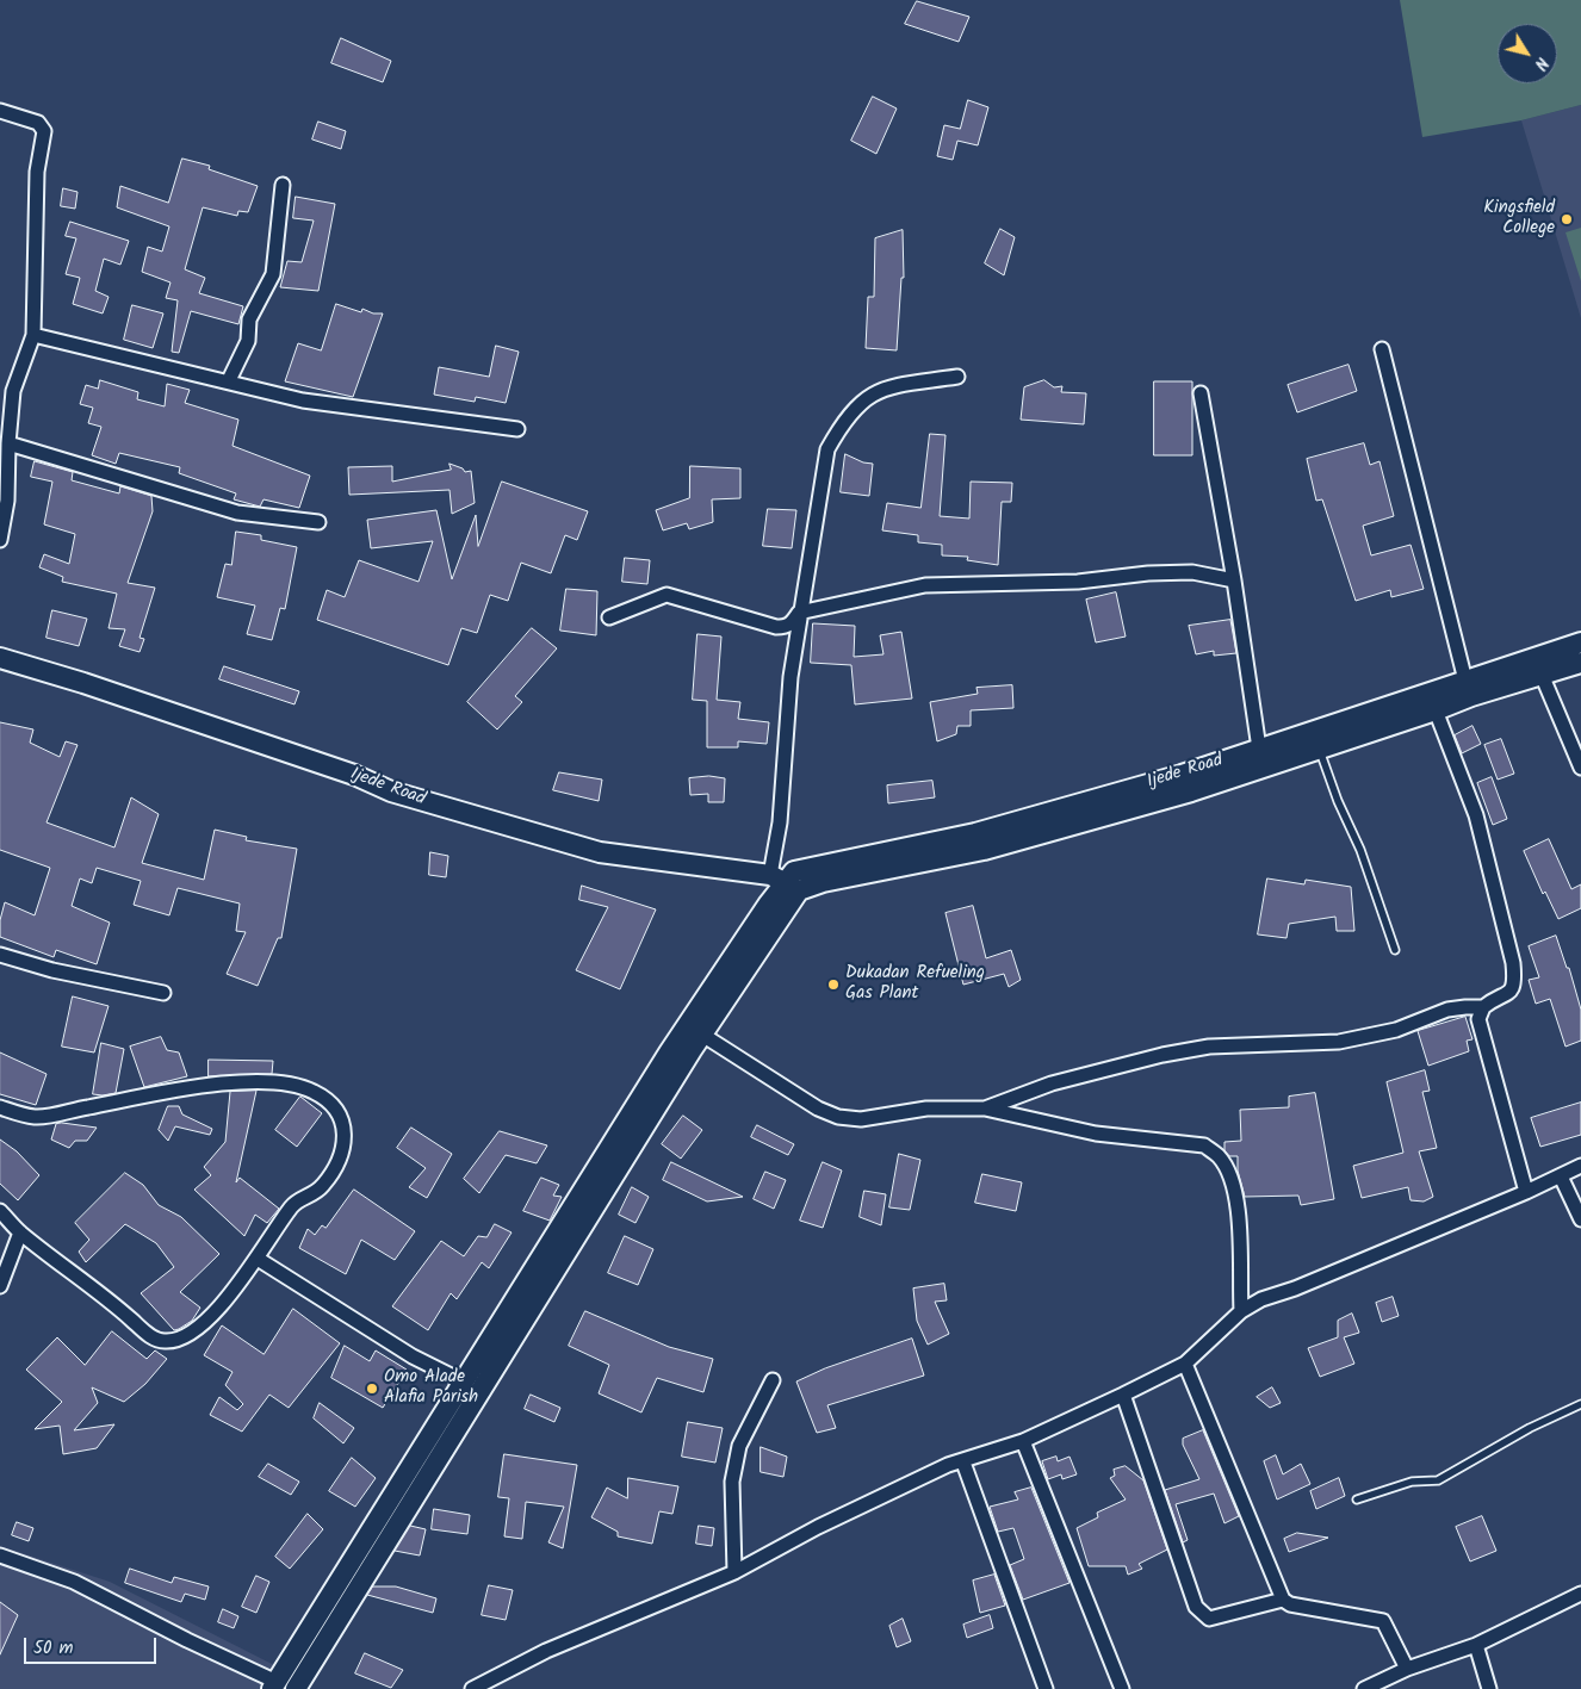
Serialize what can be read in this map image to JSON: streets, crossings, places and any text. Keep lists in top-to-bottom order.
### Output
{
  "streets": {
    "main road": ["Ijede Road"]
  },
  "places": ["Kingsfield College", "Dukadan Refueling Gas Plant", "Omo Alade Alafia Parish"],
  "scale_bar": "50 m",
  "north": "bottom right"
}
